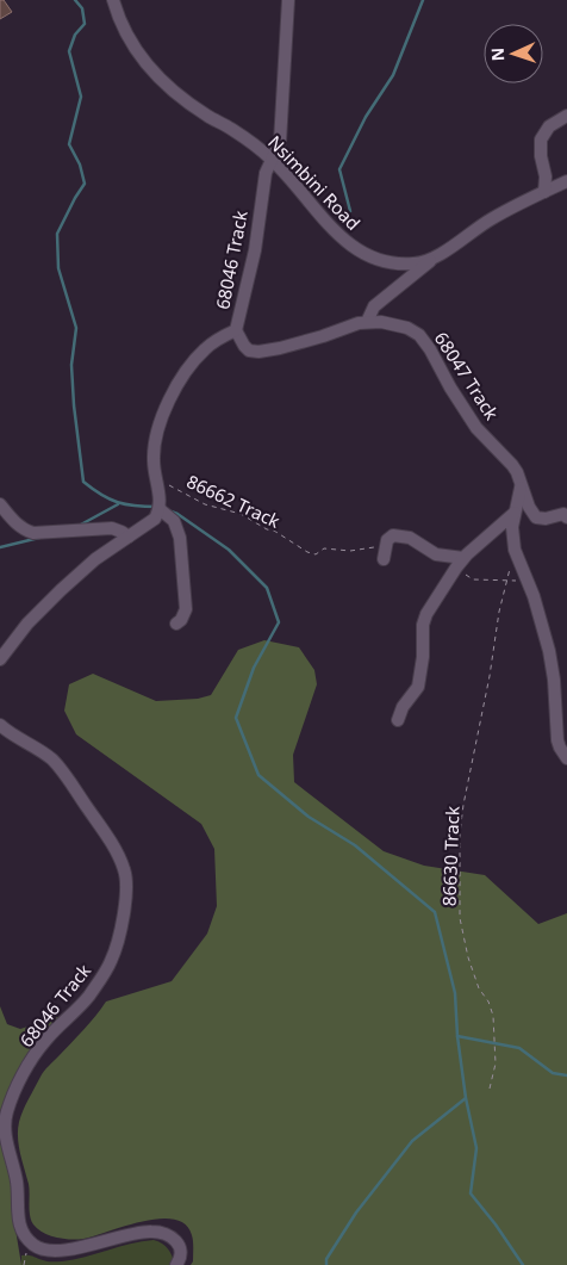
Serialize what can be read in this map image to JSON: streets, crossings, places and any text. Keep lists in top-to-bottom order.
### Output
{
  "streets": {
    "street": ["Nsimbini Road", "68046 Track", "68047 Track"],
    "path": ["86662 Track", "86630 Track"]
  },
  "crossings": [
    ["Nsimbini Road", "68046 Track"],
    ["68046 Track", "68047 Track"],
    ["68046 Track", "86662 Track"]
  ],
  "north": "left"
}
